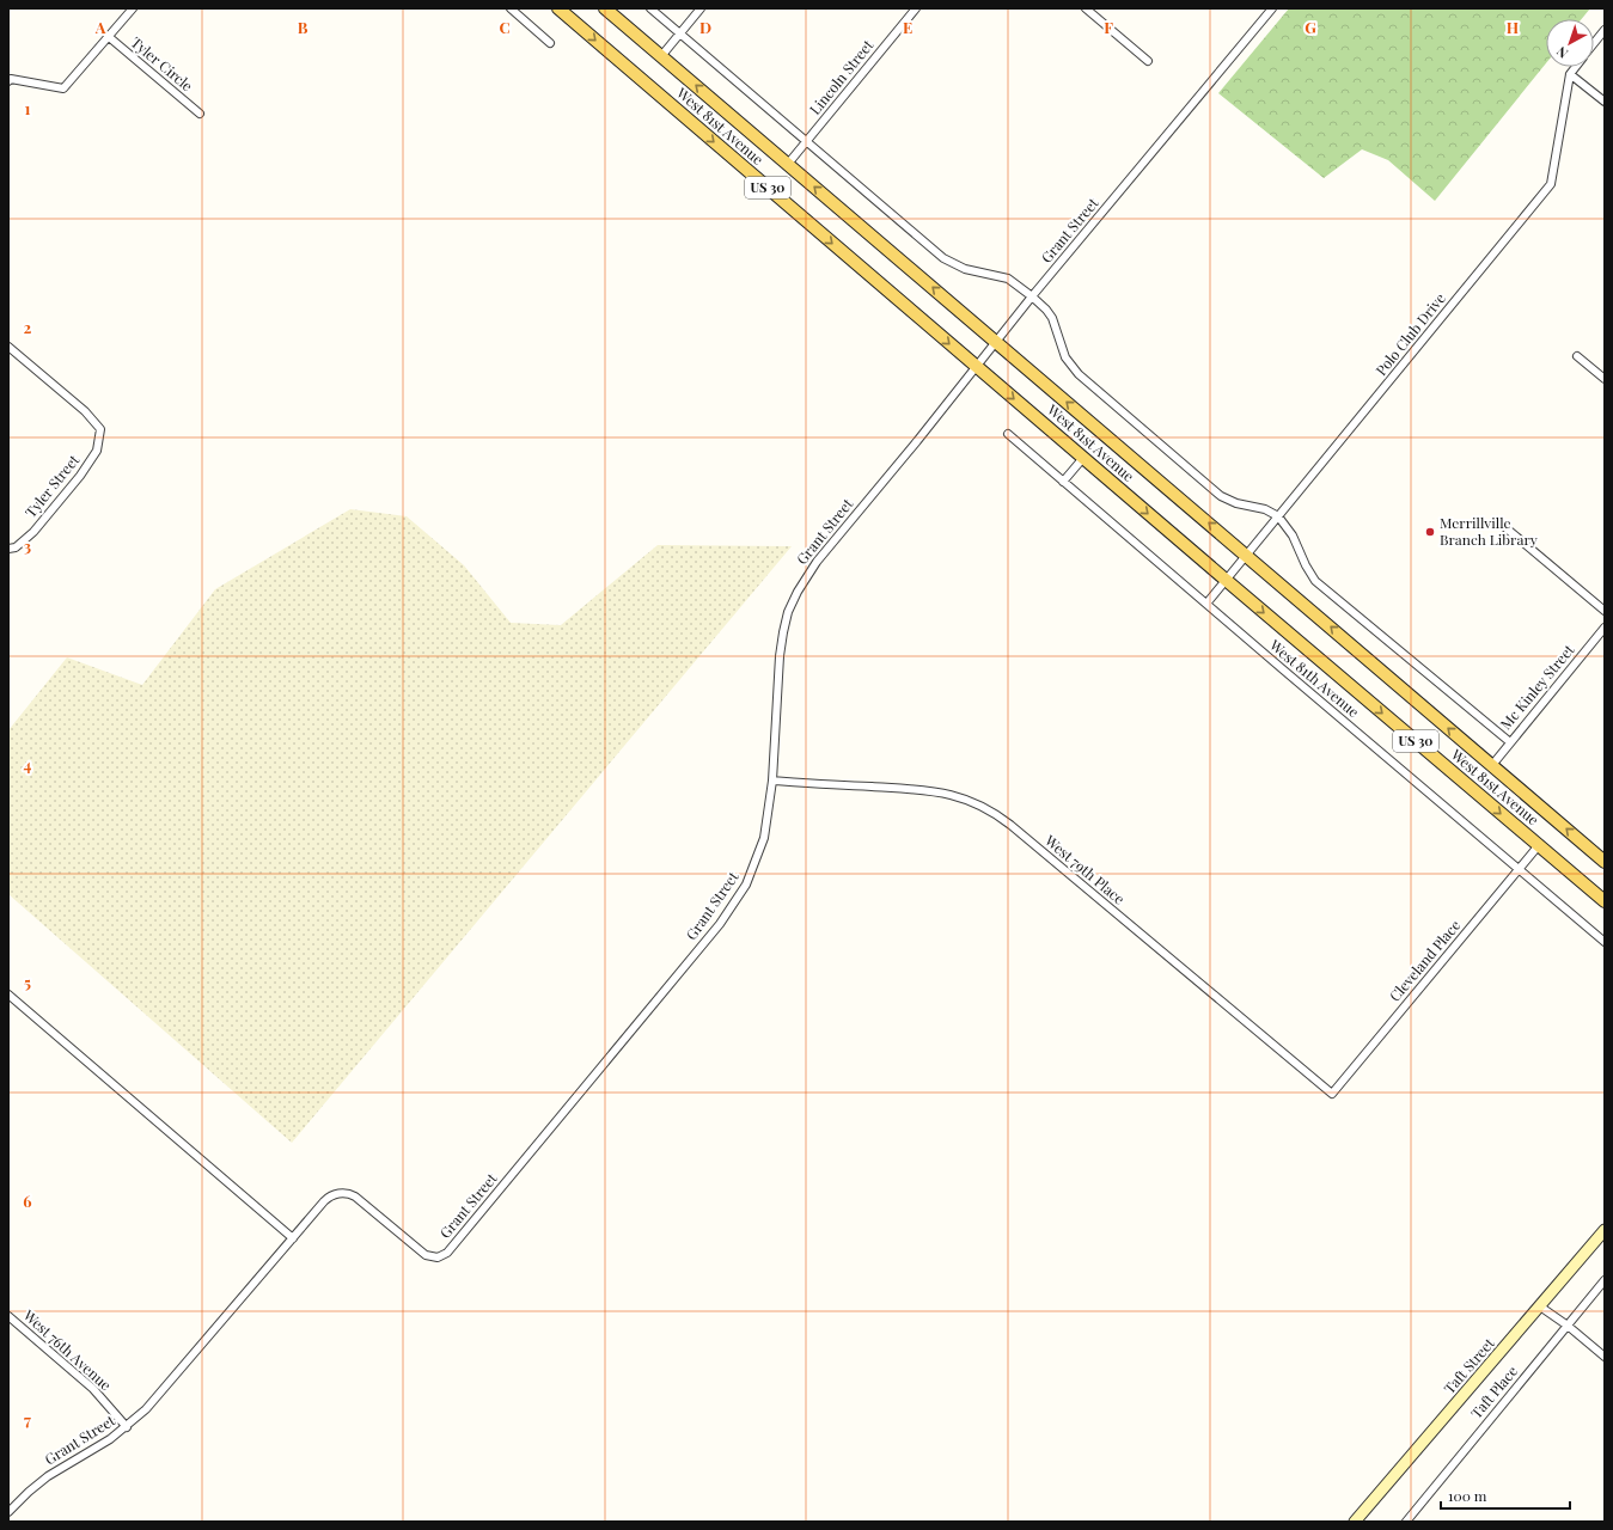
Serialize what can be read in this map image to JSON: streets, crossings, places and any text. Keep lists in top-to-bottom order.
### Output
{
  "streets": {
    "main road": ["West 81st Avenue", "US 30", "Taft Street"],
    "street": [
      "Tyler Circle",
      "Lincoln Street",
      "Grant Street",
      "Polo Club Drive",
      "Tyler Street",
      "West 81th Avenue",
      "Mc Kinley Street",
      "West 79th Place",
      "Cleveland Place",
      "West 76th Avenue",
      "Taft Place"
    ]
  },
  "crossings": [
    ["Lincoln Street", "West 81st Avenue"],
    ["West 81st Avenue", "Grant Street"],
    ["West 81st Avenue", "Polo Club Drive"],
    ["West 81st Avenue", "Mc Kinley Street"],
    ["West 81st Avenue", "Cleveland Place"],
    ["Grant Street", "West 79th Place"],
    ["Grant Street", "West 76th Avenue"],
    ["Polo Club Drive", "West 81th Avenue"],
    ["West 81th Avenue", "Cleveland Place"],
    ["West 79th Place", "Cleveland Place"]
  ],
  "places": ["Merrillville Branch Library"],
  "scale_bar": "100 m",
  "north": "bottom left",
  "grid": {
    "columns": [
      "A",
      "B",
      "C",
      "D",
      "E",
      "F",
      "G",
      "H"
    ],
    "rows": [
      "1",
      "2",
      "3",
      "4",
      "5",
      "6",
      "7"
    ]
  }
}
